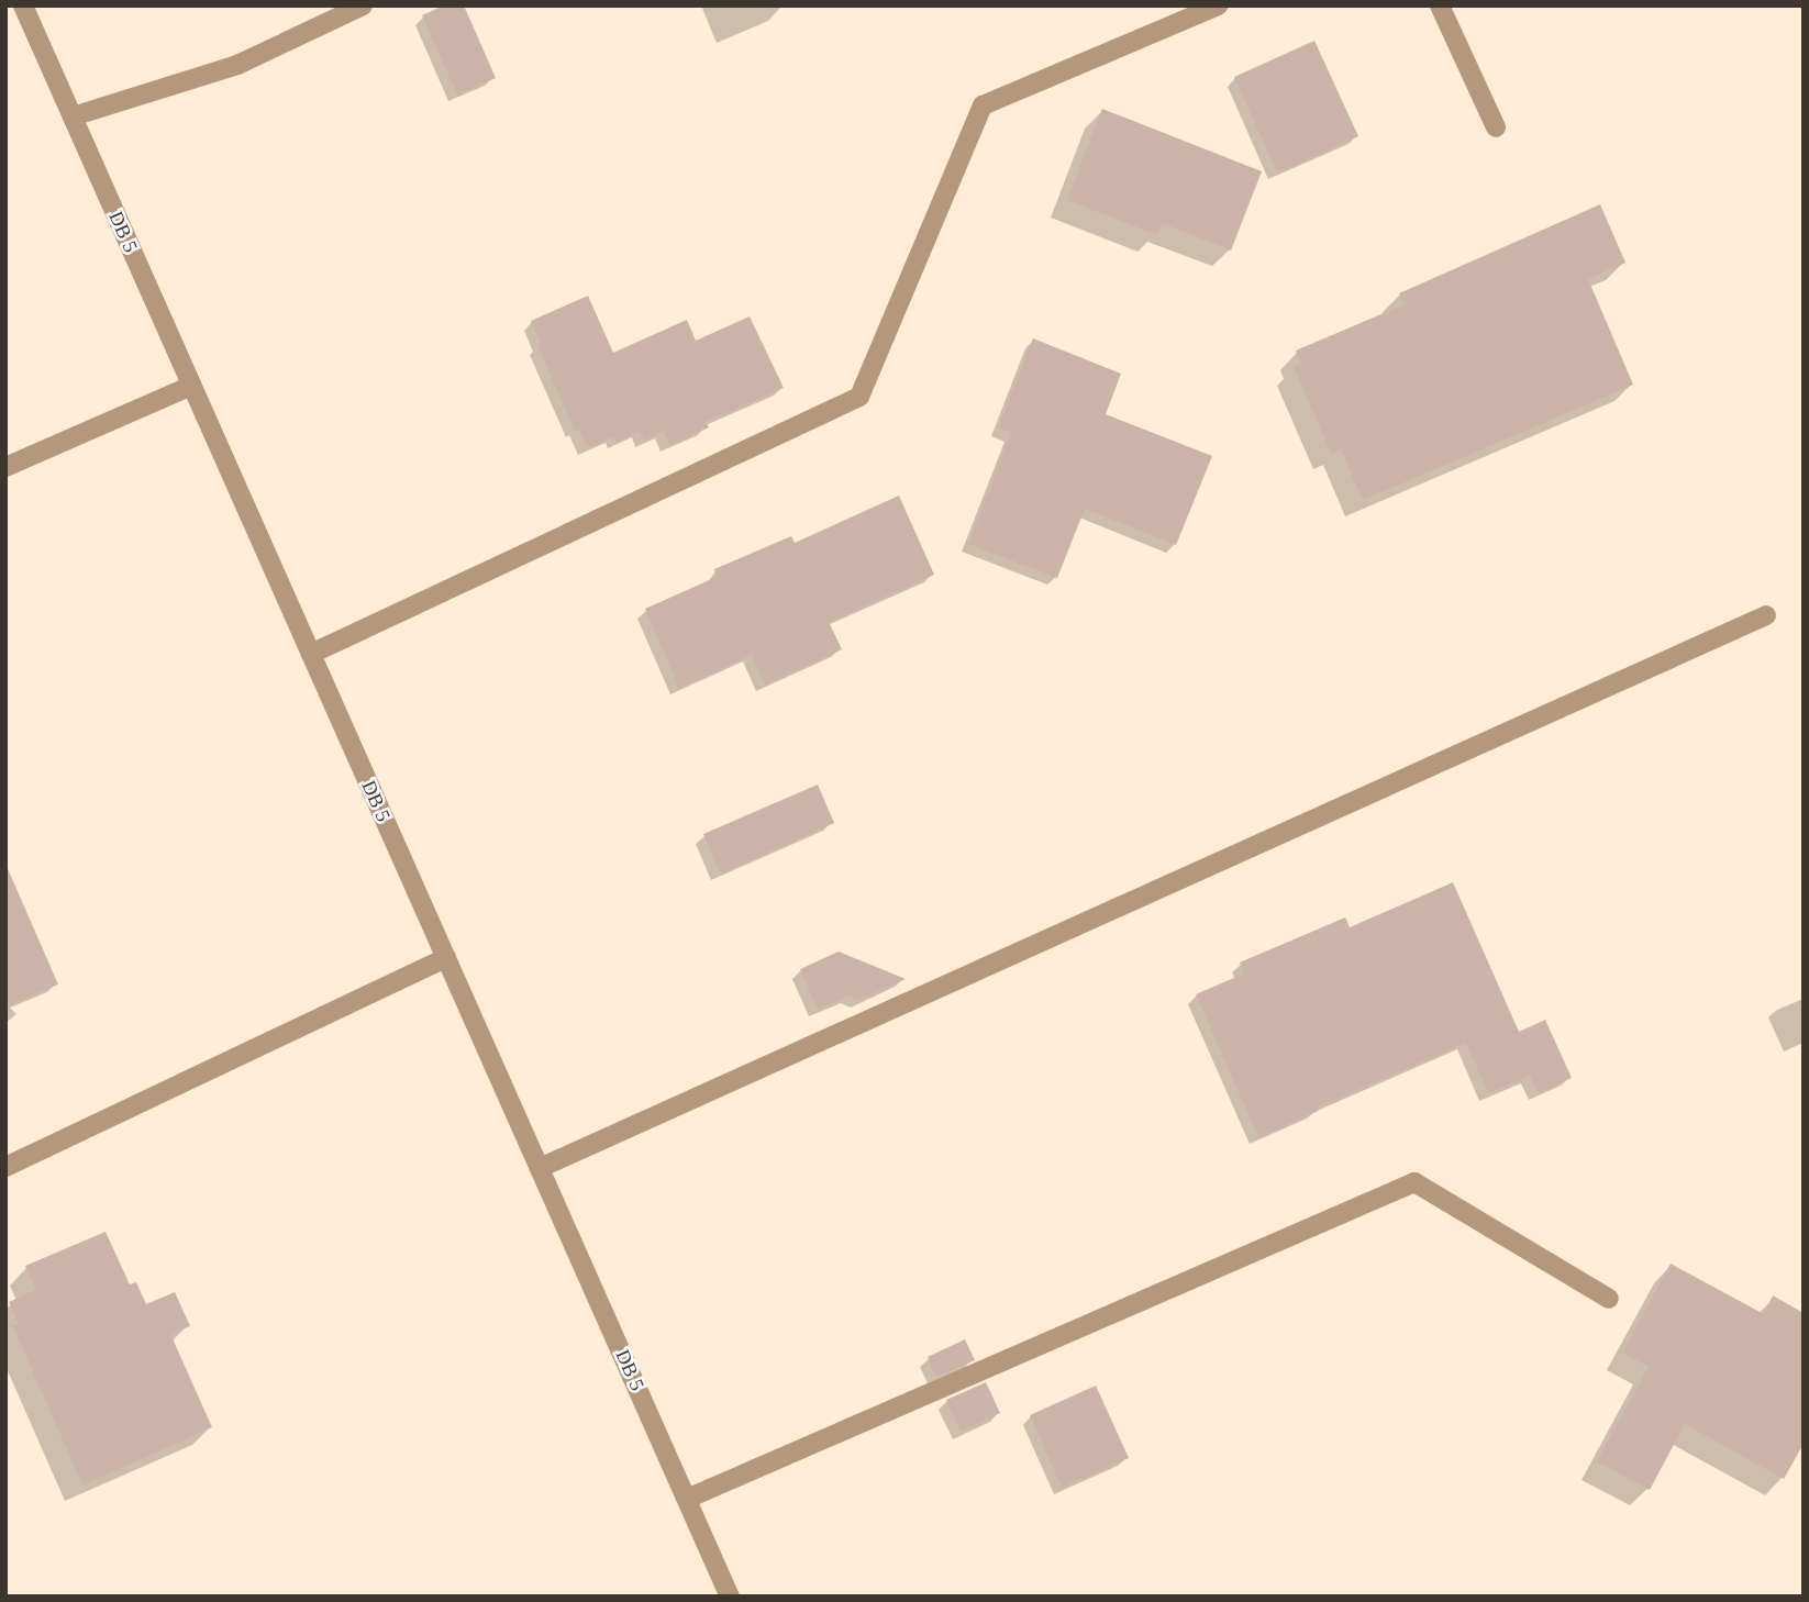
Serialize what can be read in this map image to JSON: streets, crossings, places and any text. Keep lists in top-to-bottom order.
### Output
{
  "streets": {
    "street": ["DB 5"]
  }
}
